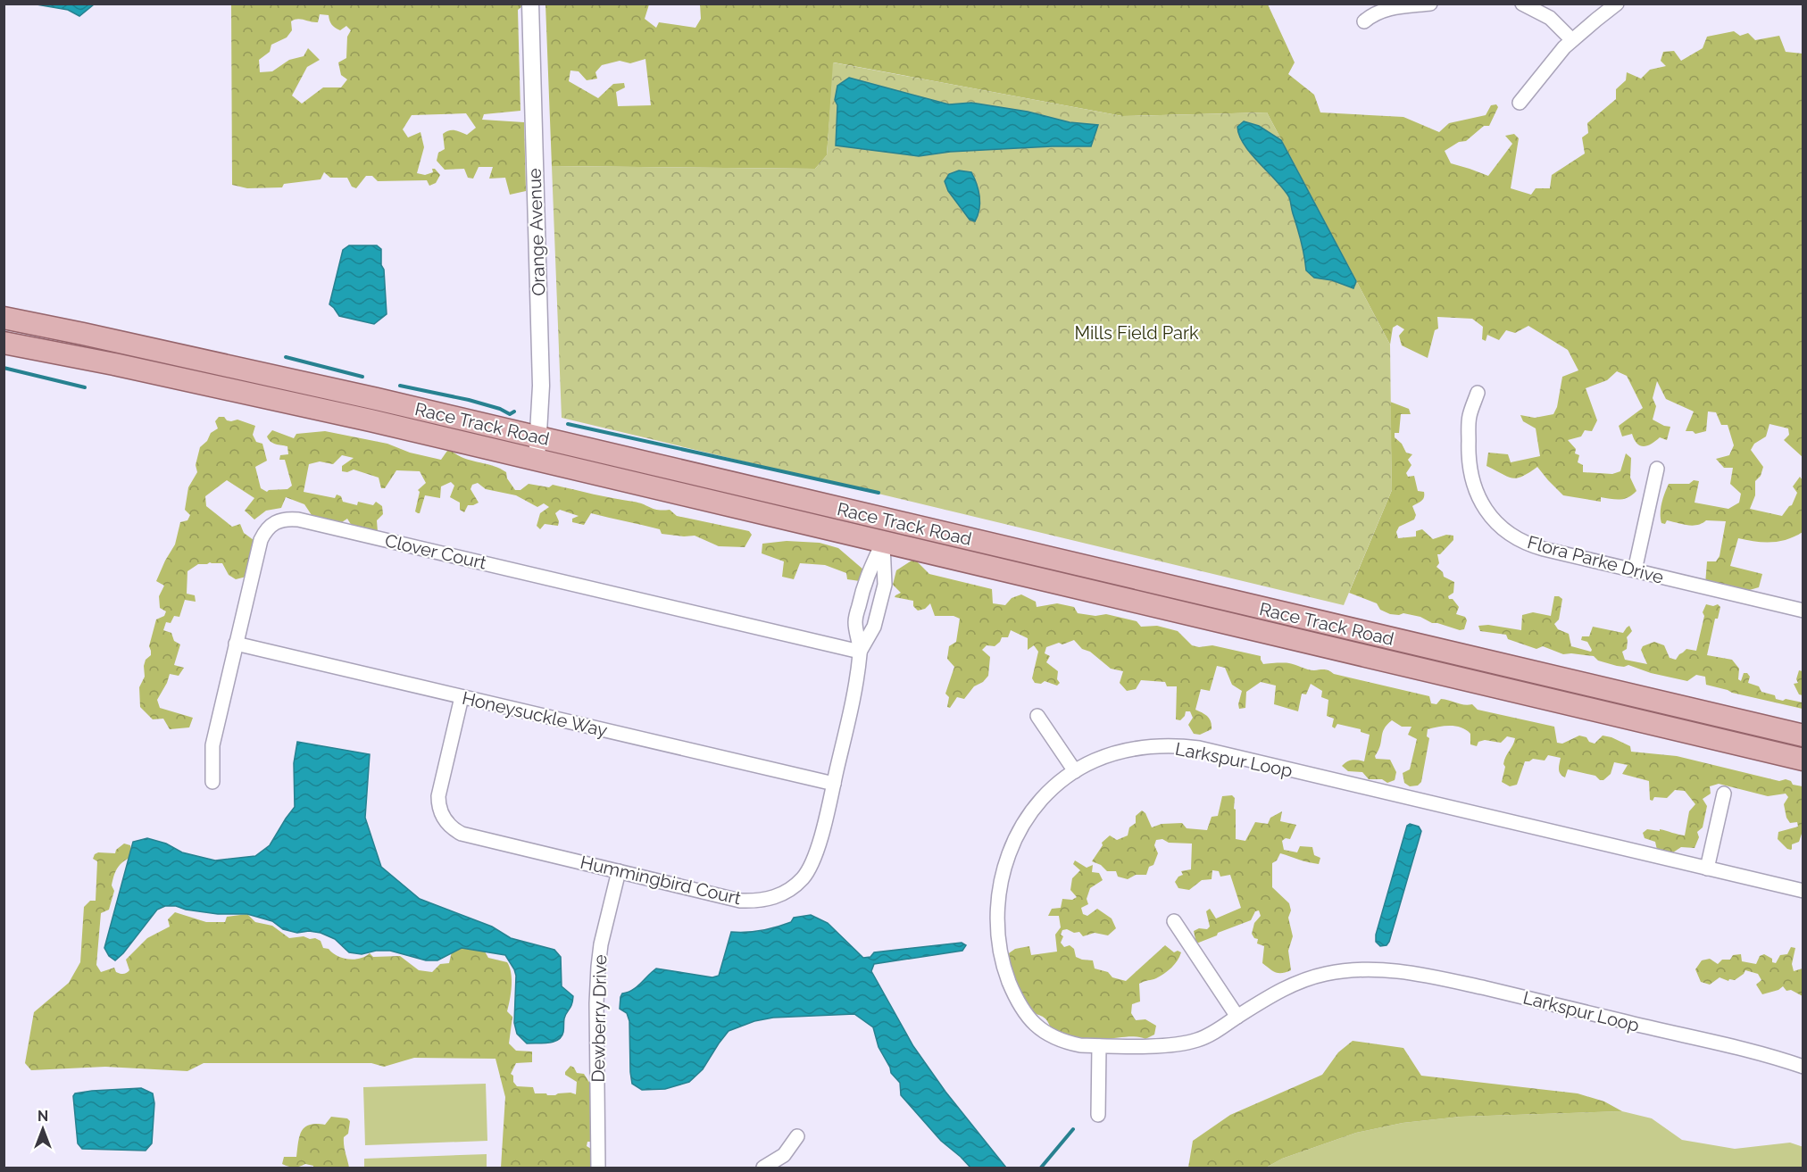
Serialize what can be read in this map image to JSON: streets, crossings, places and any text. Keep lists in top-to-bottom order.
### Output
{
  "streets": {
    "main road": ["Race Track Road"],
    "street": [
      "Orange Avenue",
      "Clover Court",
      "Flora Parke Drive",
      "Honeysuckle Way",
      "Larkspur Loop",
      "Hummingbird Court",
      "Dewberry Drive"
    ]
  },
  "crossings": [
    ["Orange Avenue", "Race Track Road"],
    ["Race Track Road", "Hummingbird Court"],
    ["Clover Court", "Honeysuckle Way"],
    ["Clover Court", "Hummingbird Court"],
    ["Honeysuckle Way", "Hummingbird Court"],
    ["Hummingbird Court", "Dewberry Drive"]
  ],
  "parks": ["Mills Field Park"],
  "north": "top"
}
